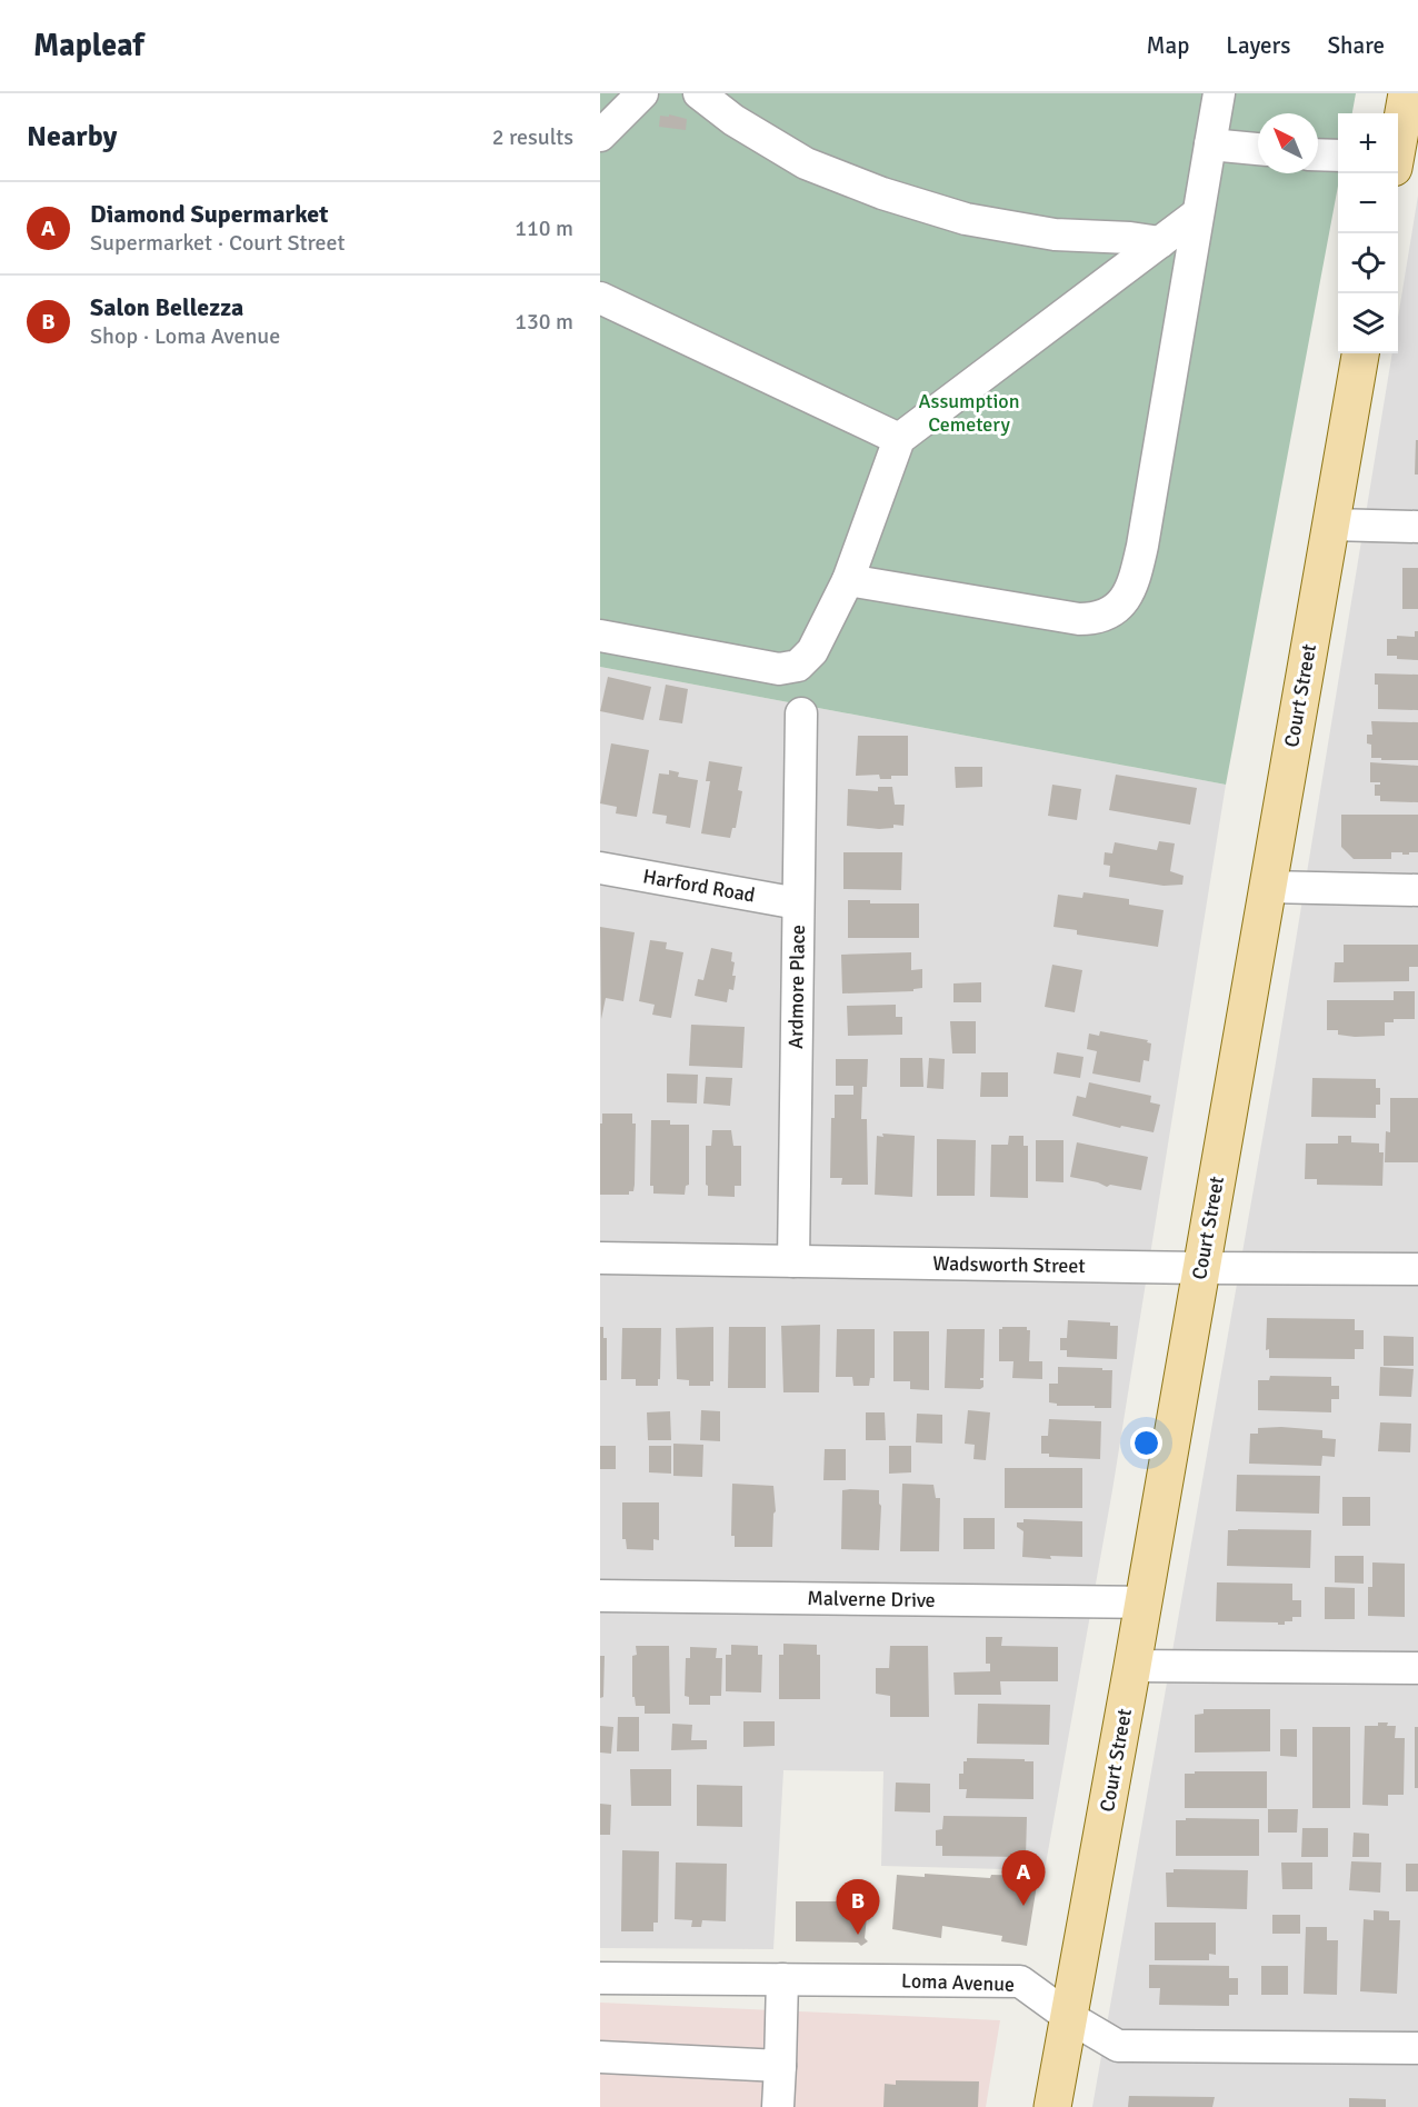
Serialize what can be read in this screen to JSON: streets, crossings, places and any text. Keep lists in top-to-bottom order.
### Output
{
  "streets": {
    "main road": ["Court Street"],
    "street": [
      "Harford Road",
      "Ardmore Place",
      "Wadsworth Street",
      "Malverne Drive",
      "Loma Avenue"
    ]
  },
  "crossings": [
    ["Court Street", "Wadsworth Street"],
    ["Court Street", "Malverne Drive"],
    ["Court Street", "Loma Avenue"],
    ["Harford Road", "Ardmore Place"],
    ["Ardmore Place", "Wadsworth Street"]
  ],
  "parks": ["Assumption Cemetery"],
  "north": "top left",
  "page": {
    "header": "Mapleaf",
    "nav": ["Map", "Layers", "Share"],
    "heading": ["Nearby", "2 results"],
    "map_buttons": ["+", "−"],
    "list": [
      {
        "mark": "A",
        "name": "Diamond Supermarket",
        "note": "Supermarket · Court Street",
        "value": "110 m"
      },
      {
        "mark": "B",
        "name": "Salon Bellezza",
        "note": "Shop · Loma Avenue",
        "value": "130 m"
      }
    ],
    "pins": ["A", "B"]
  }
}
